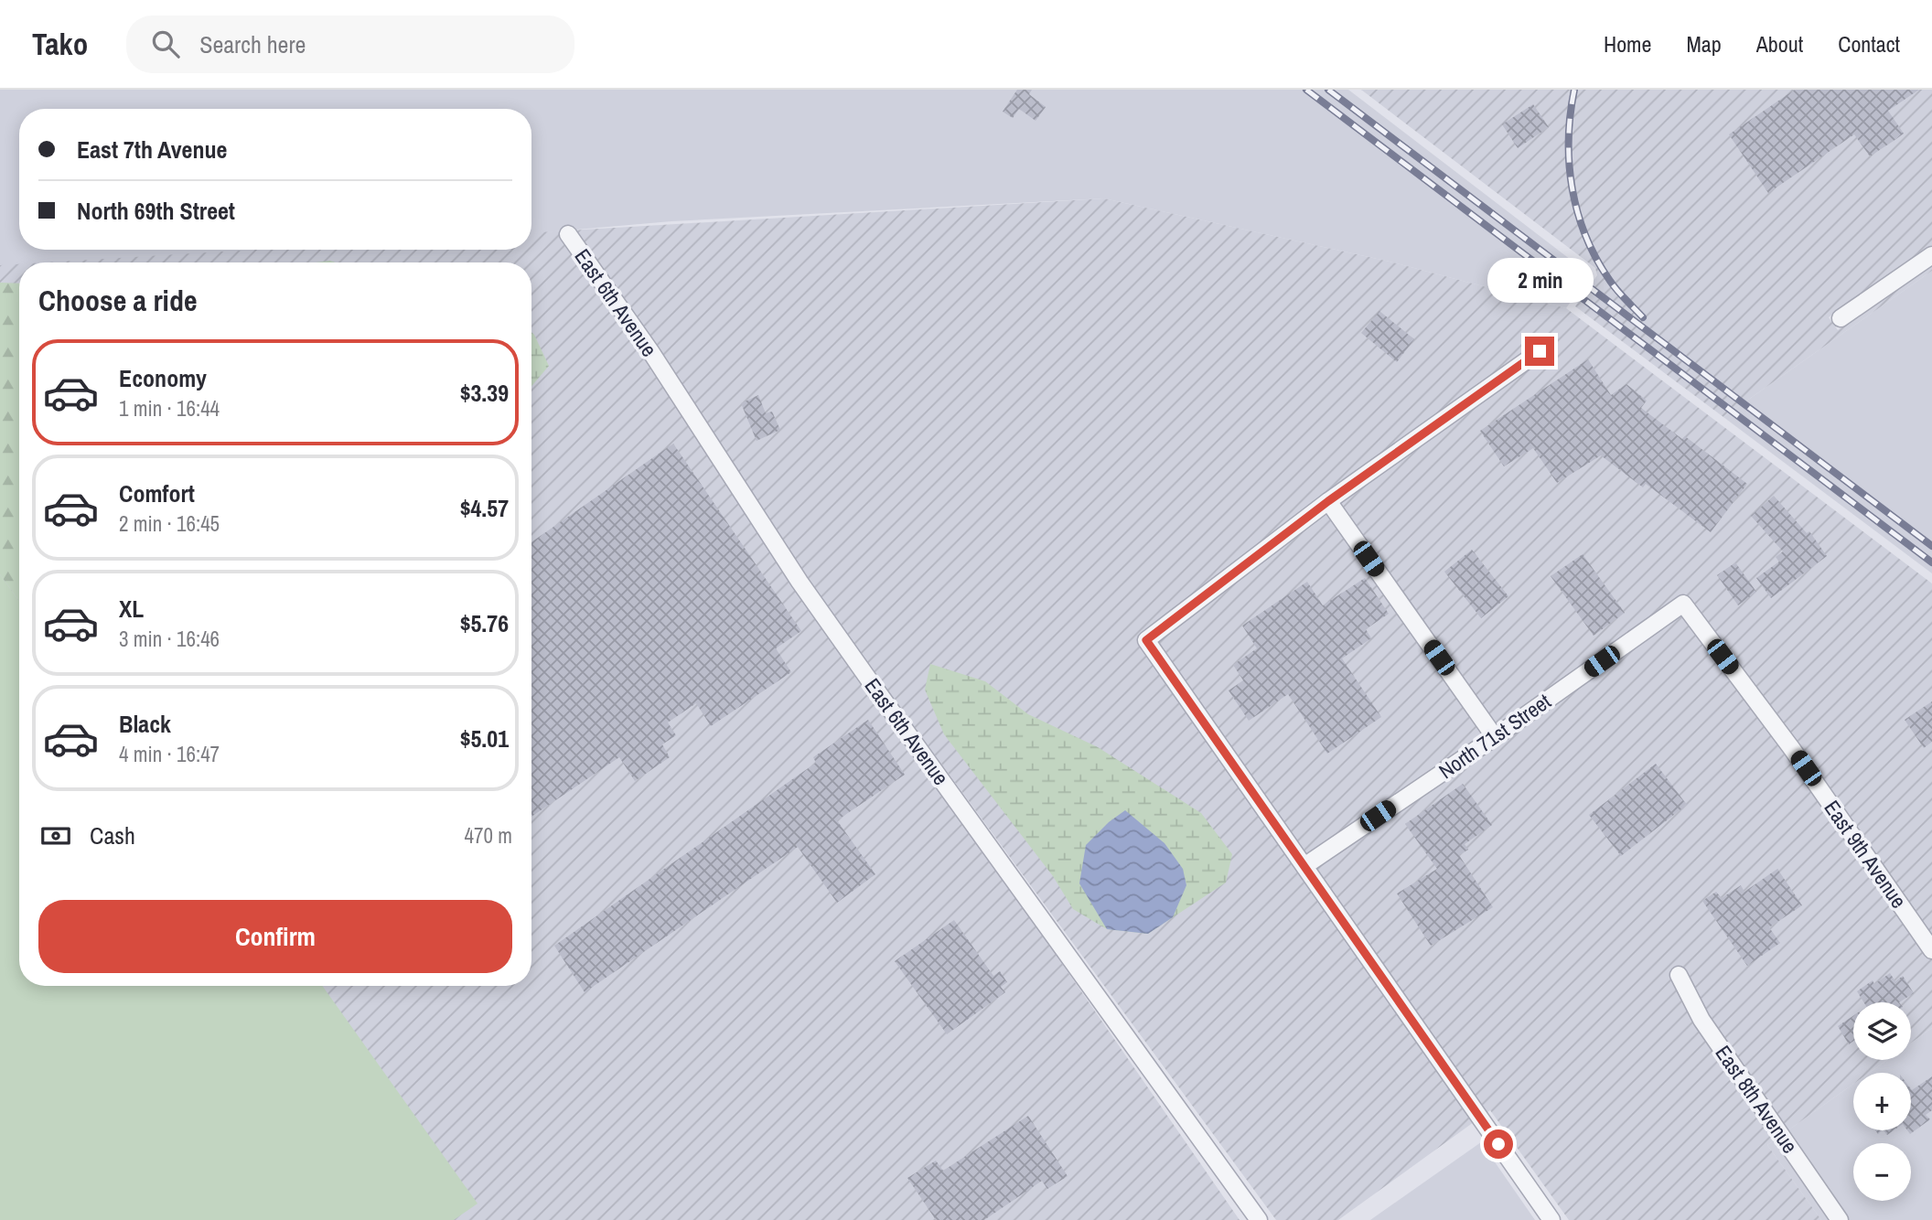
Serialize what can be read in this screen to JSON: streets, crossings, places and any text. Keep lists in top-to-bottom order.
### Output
{
  "streets": {
    "street": [
      "East 6th Avenue",
      "North 71st Street",
      "East 9th Avenue",
      "East 8th Avenue"
    ]
  },
  "crossings": [
    ["North 71st Street", "East 9th Avenue"]
  ],
  "page": {
    "header": "Tako",
    "search": "Search here",
    "nav": [
      "Home",
      "Map",
      "About",
      "Contact"
    ],
    "banner": ["East 7th Avenue", "North 69th Street"],
    "bubble": "2 min",
    "heading": "Choose a ride",
    "list": [
      {
        "name": "Economy",
        "note": "1 min · 16:44",
        "value": "$3.39"
      },
      {
        "name": "Comfort",
        "note": "2 min · 16:45",
        "value": "$4.57"
      },
      {
        "name": "XL",
        "note": "3 min · 16:46",
        "value": "$5.76"
      },
      {
        "name": "Black",
        "note": "4 min · 16:47",
        "value": "$5.01"
      }
    ],
    "pay": ["Cash", "470 m"],
    "buttons": "Confirm",
    "map_buttons": ["+", "−"]
  }
}
